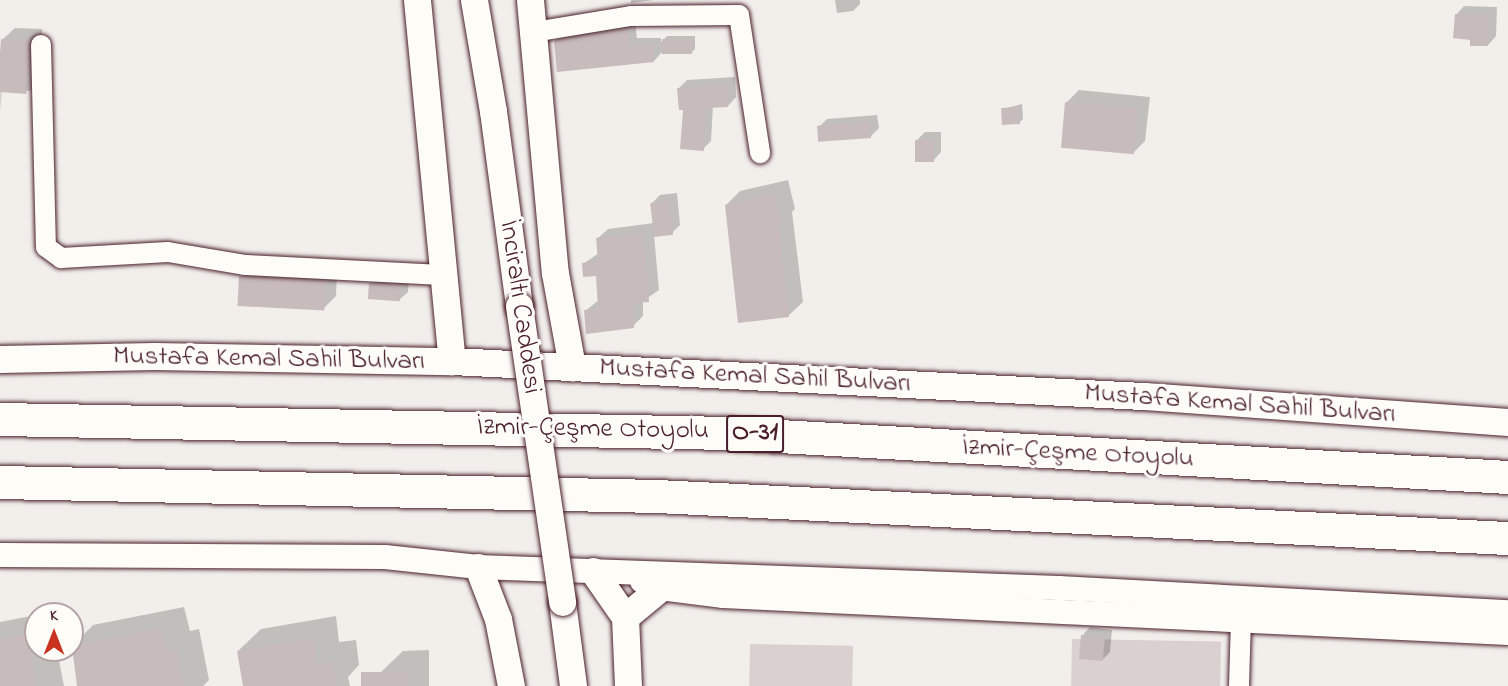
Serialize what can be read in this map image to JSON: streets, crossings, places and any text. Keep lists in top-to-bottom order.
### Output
{
  "streets": {
    "highway": ["İzmir-Çeşme Otoyolu", "O-31"],
    "main road": ["İnciraltı Caddesi", "Mustafa Kemal Sahil Bulvarı"]
  },
  "north": "top"
}
